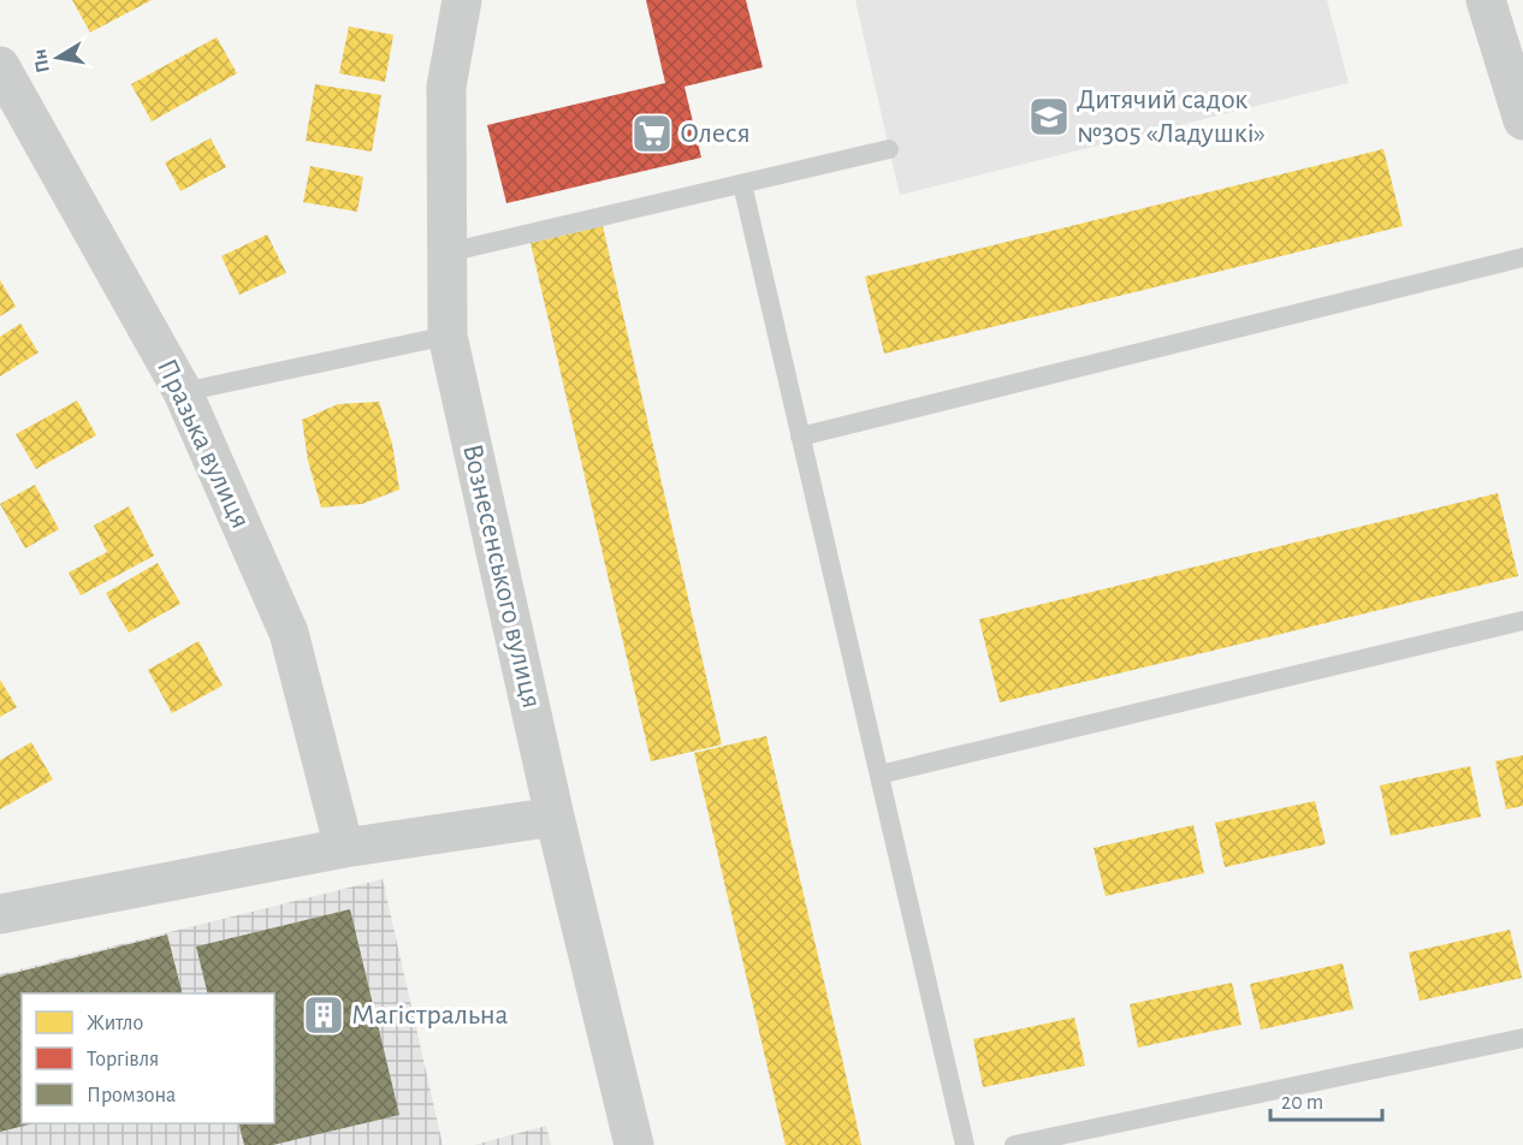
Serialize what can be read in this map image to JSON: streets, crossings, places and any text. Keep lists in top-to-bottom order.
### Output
{
  "streets": {
    "street": ["Празька вулиця", "Вознесенського вулиця"]
  },
  "places": {
    "school or university": ["Дитячий садок №305 «Ладушкі»"],
    "supermarket": ["Олеся"],
    "building": ["Магістральна"]
  },
  "legend": ["Житло", "Торгівля", "Промзона"],
  "scale_bar": "20 m",
  "north": "left"
}
